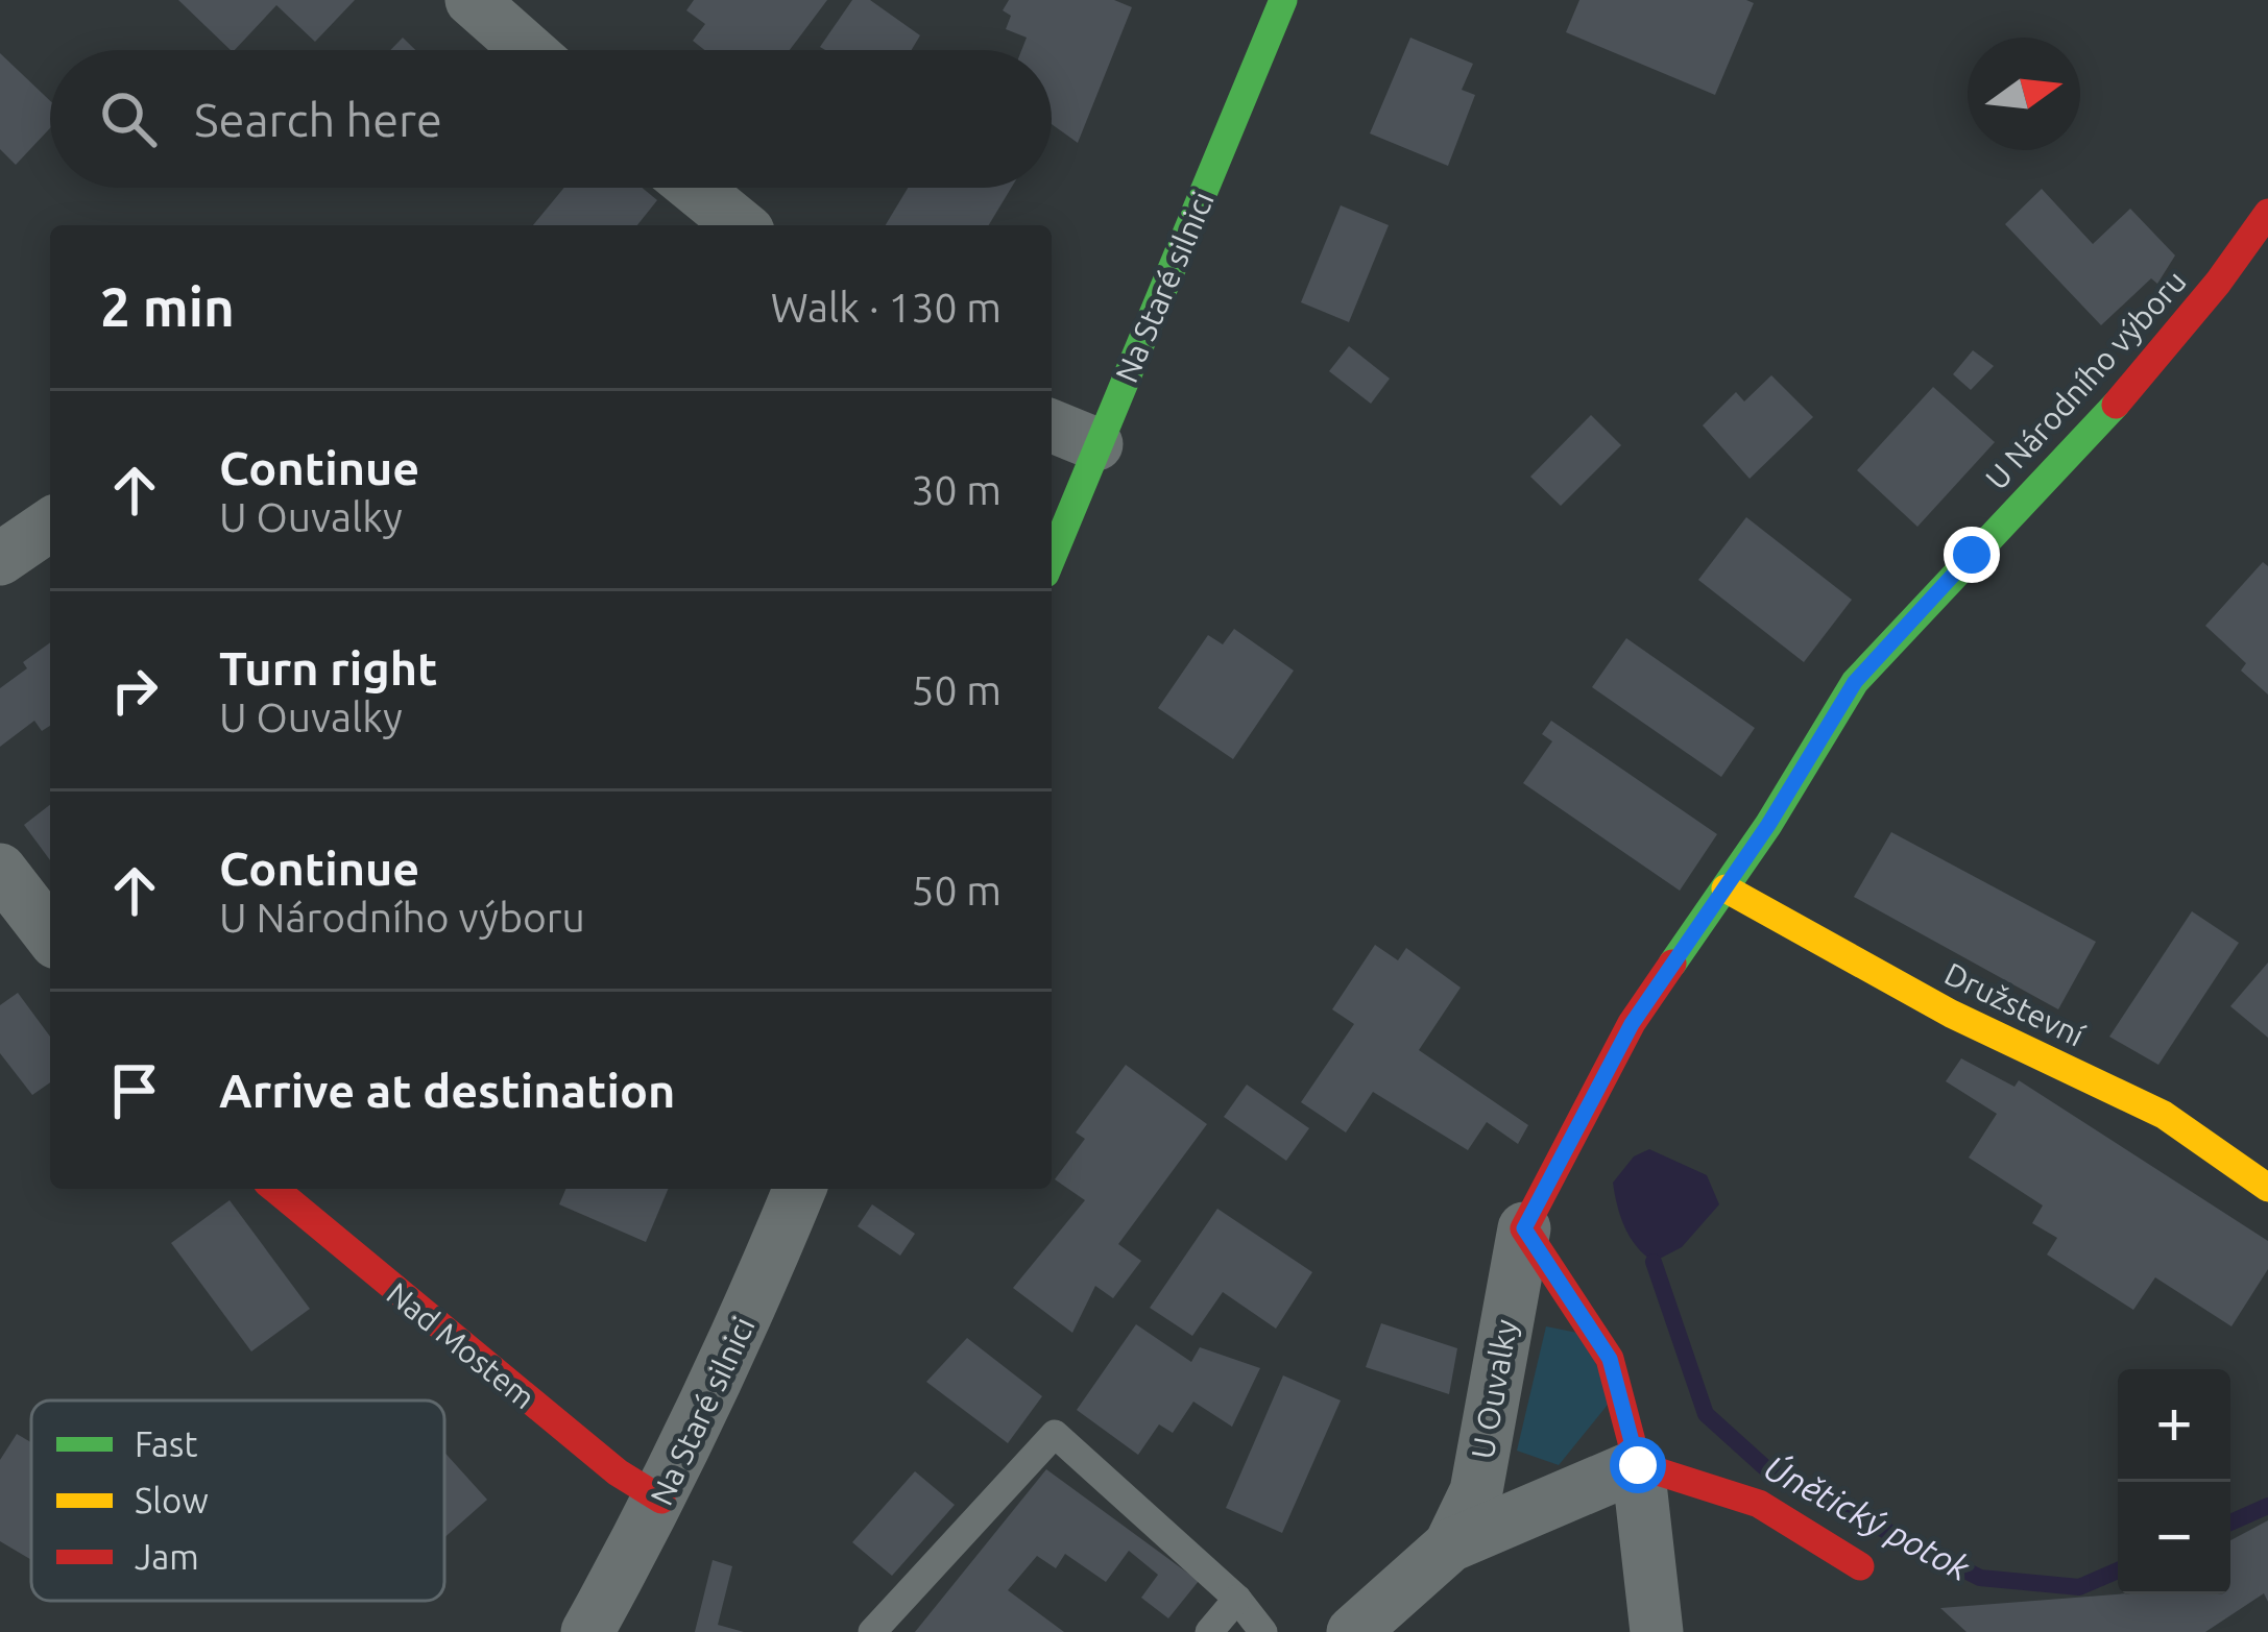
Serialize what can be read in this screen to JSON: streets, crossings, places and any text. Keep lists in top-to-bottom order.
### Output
{
  "streets": {
    "street": [
      "Na Staré silnici",
      "U Národního výboru",
      "Družstevní",
      "Nad Mostem",
      "U Ouvalky"
    ]
  },
  "crossings": [
    ["Na Staré silnici", "Nad Mostem"],
    ["U Národního výboru", "Družstevní"],
    ["U Národního výboru", "U Ouvalky"],
    ["Družstevní", "U Ouvalky"]
  ],
  "water": ["Únětický potok"],
  "legend": ["Fast", "Slow", "Jam"],
  "north": "right",
  "page": {
    "search": "Search here",
    "heading": ["2 min", "Walk · 130 m"],
    "list": [
      ["Continue", "U Ouvalky", "30 m"],
      ["Turn right", "U Ouvalky", "50 m"],
      ["Continue", "U Národního výboru", "50 m"],
      "Arrive at destination"
    ],
    "map_buttons": ["+", "−"]
  }
}
